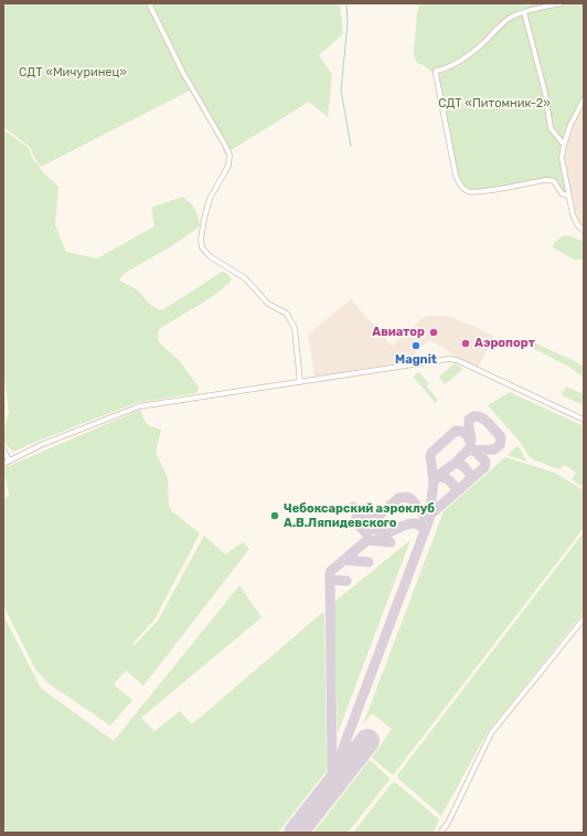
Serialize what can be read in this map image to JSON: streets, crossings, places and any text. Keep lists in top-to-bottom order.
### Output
{
  "parks": ["СДТ «Мичуринец»", "СДТ «Питомник-2»"],
  "places": [
    "Авиатор",
    "Аэропорт",
    "Magnit",
    "Чебоксарский аэроклуб А.В.Ляпидевского"
  ]
}
